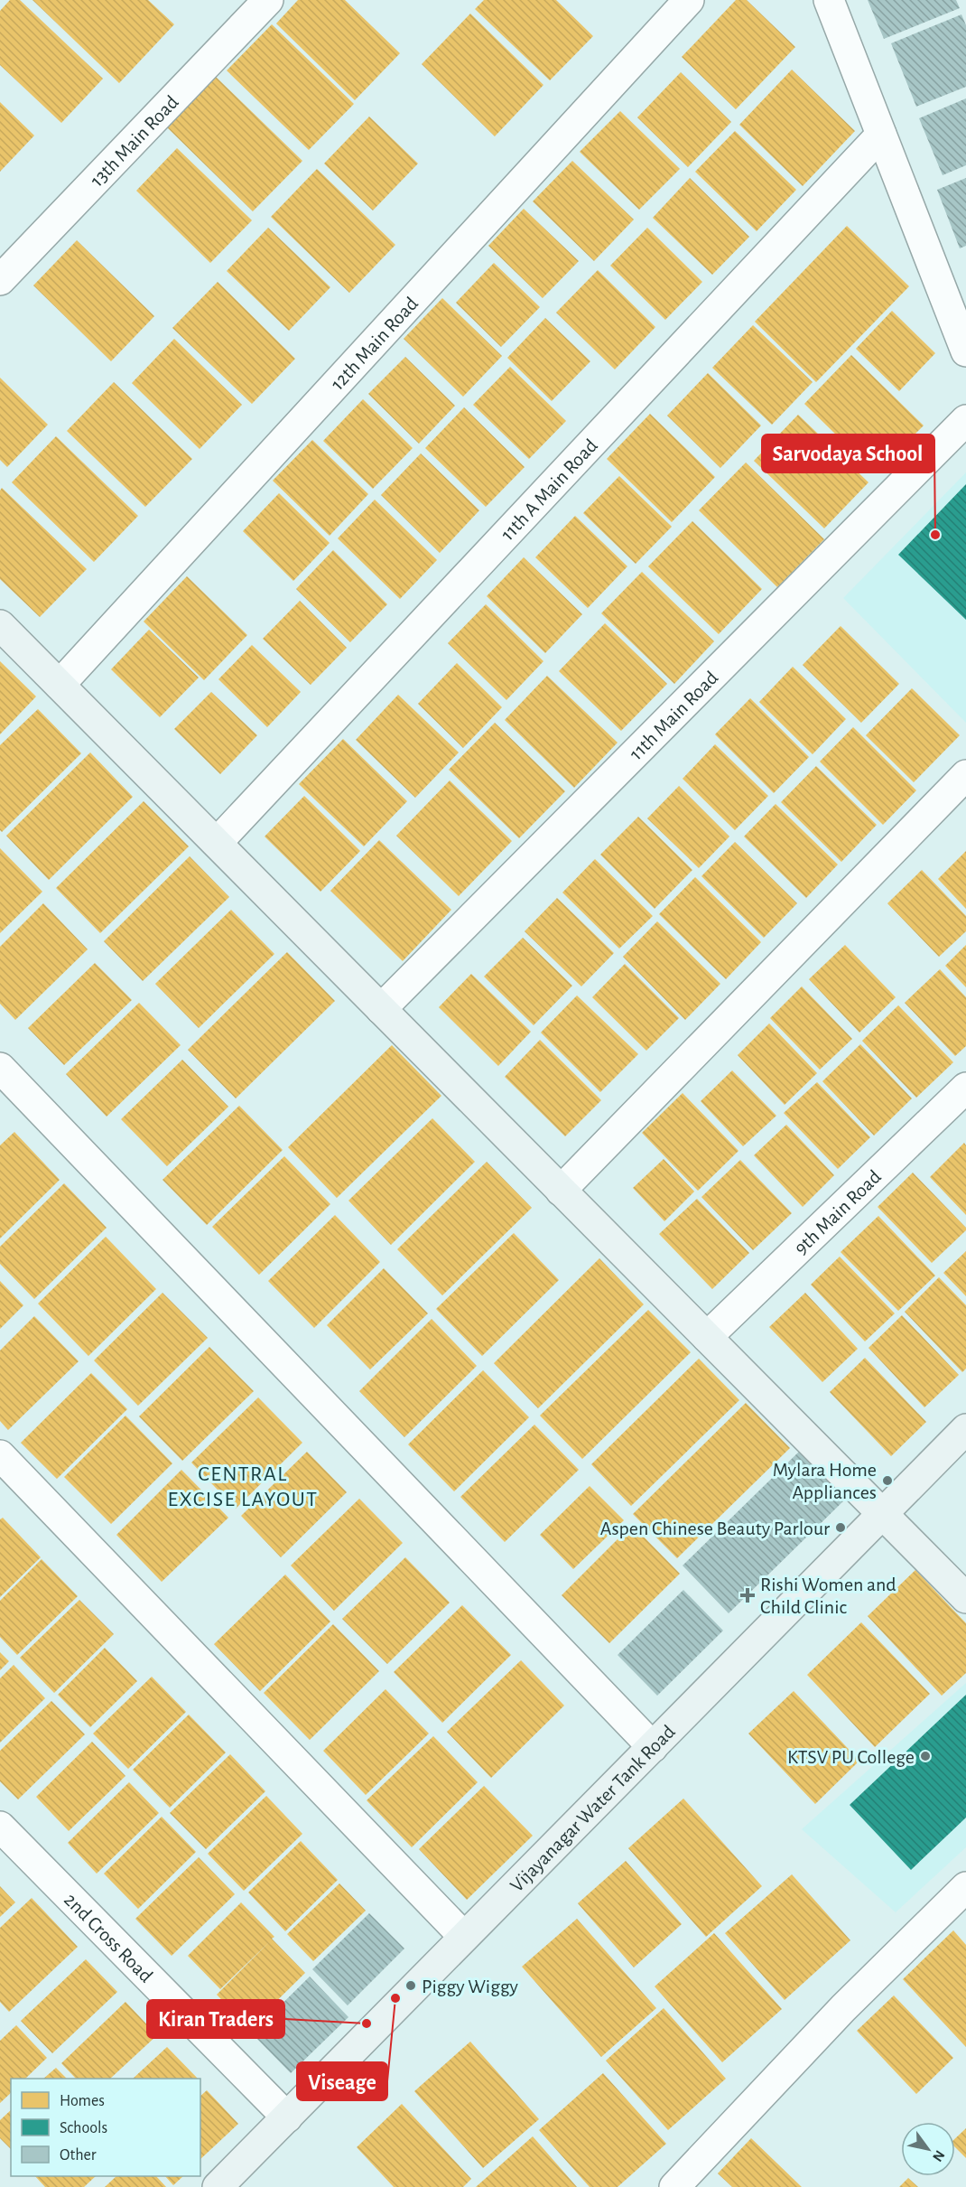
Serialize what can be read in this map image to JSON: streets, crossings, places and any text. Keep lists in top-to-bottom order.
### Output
{
  "streets": {
    "street": [
      "13th Main Road",
      "12th Main Road",
      "11th A Main Road",
      "11th Main Road",
      "9th Main Road",
      "Vijayanagar Water Tank Road",
      "2nd Cross Road"
    ]
  },
  "crossings": [
    ["Vijayanagar Water Tank Road", "2nd Cross Road"]
  ],
  "districts": ["CENTRAL EXCISE LAYOUT"],
  "places": {
    "other": [
      "Sarvodaya School",
      "Mylara Home Appliances",
      "Aspen Chinese Beauty Parlour",
      "KTSV PU College",
      "Piggy Wiggy",
      "Viseage",
      "Kiran Traders"
    ],
    "health": ["Rishi Women and Child Clinic"]
  },
  "legend": ["Homes", "Schools", "Other"],
  "north": "bottom right"
}
